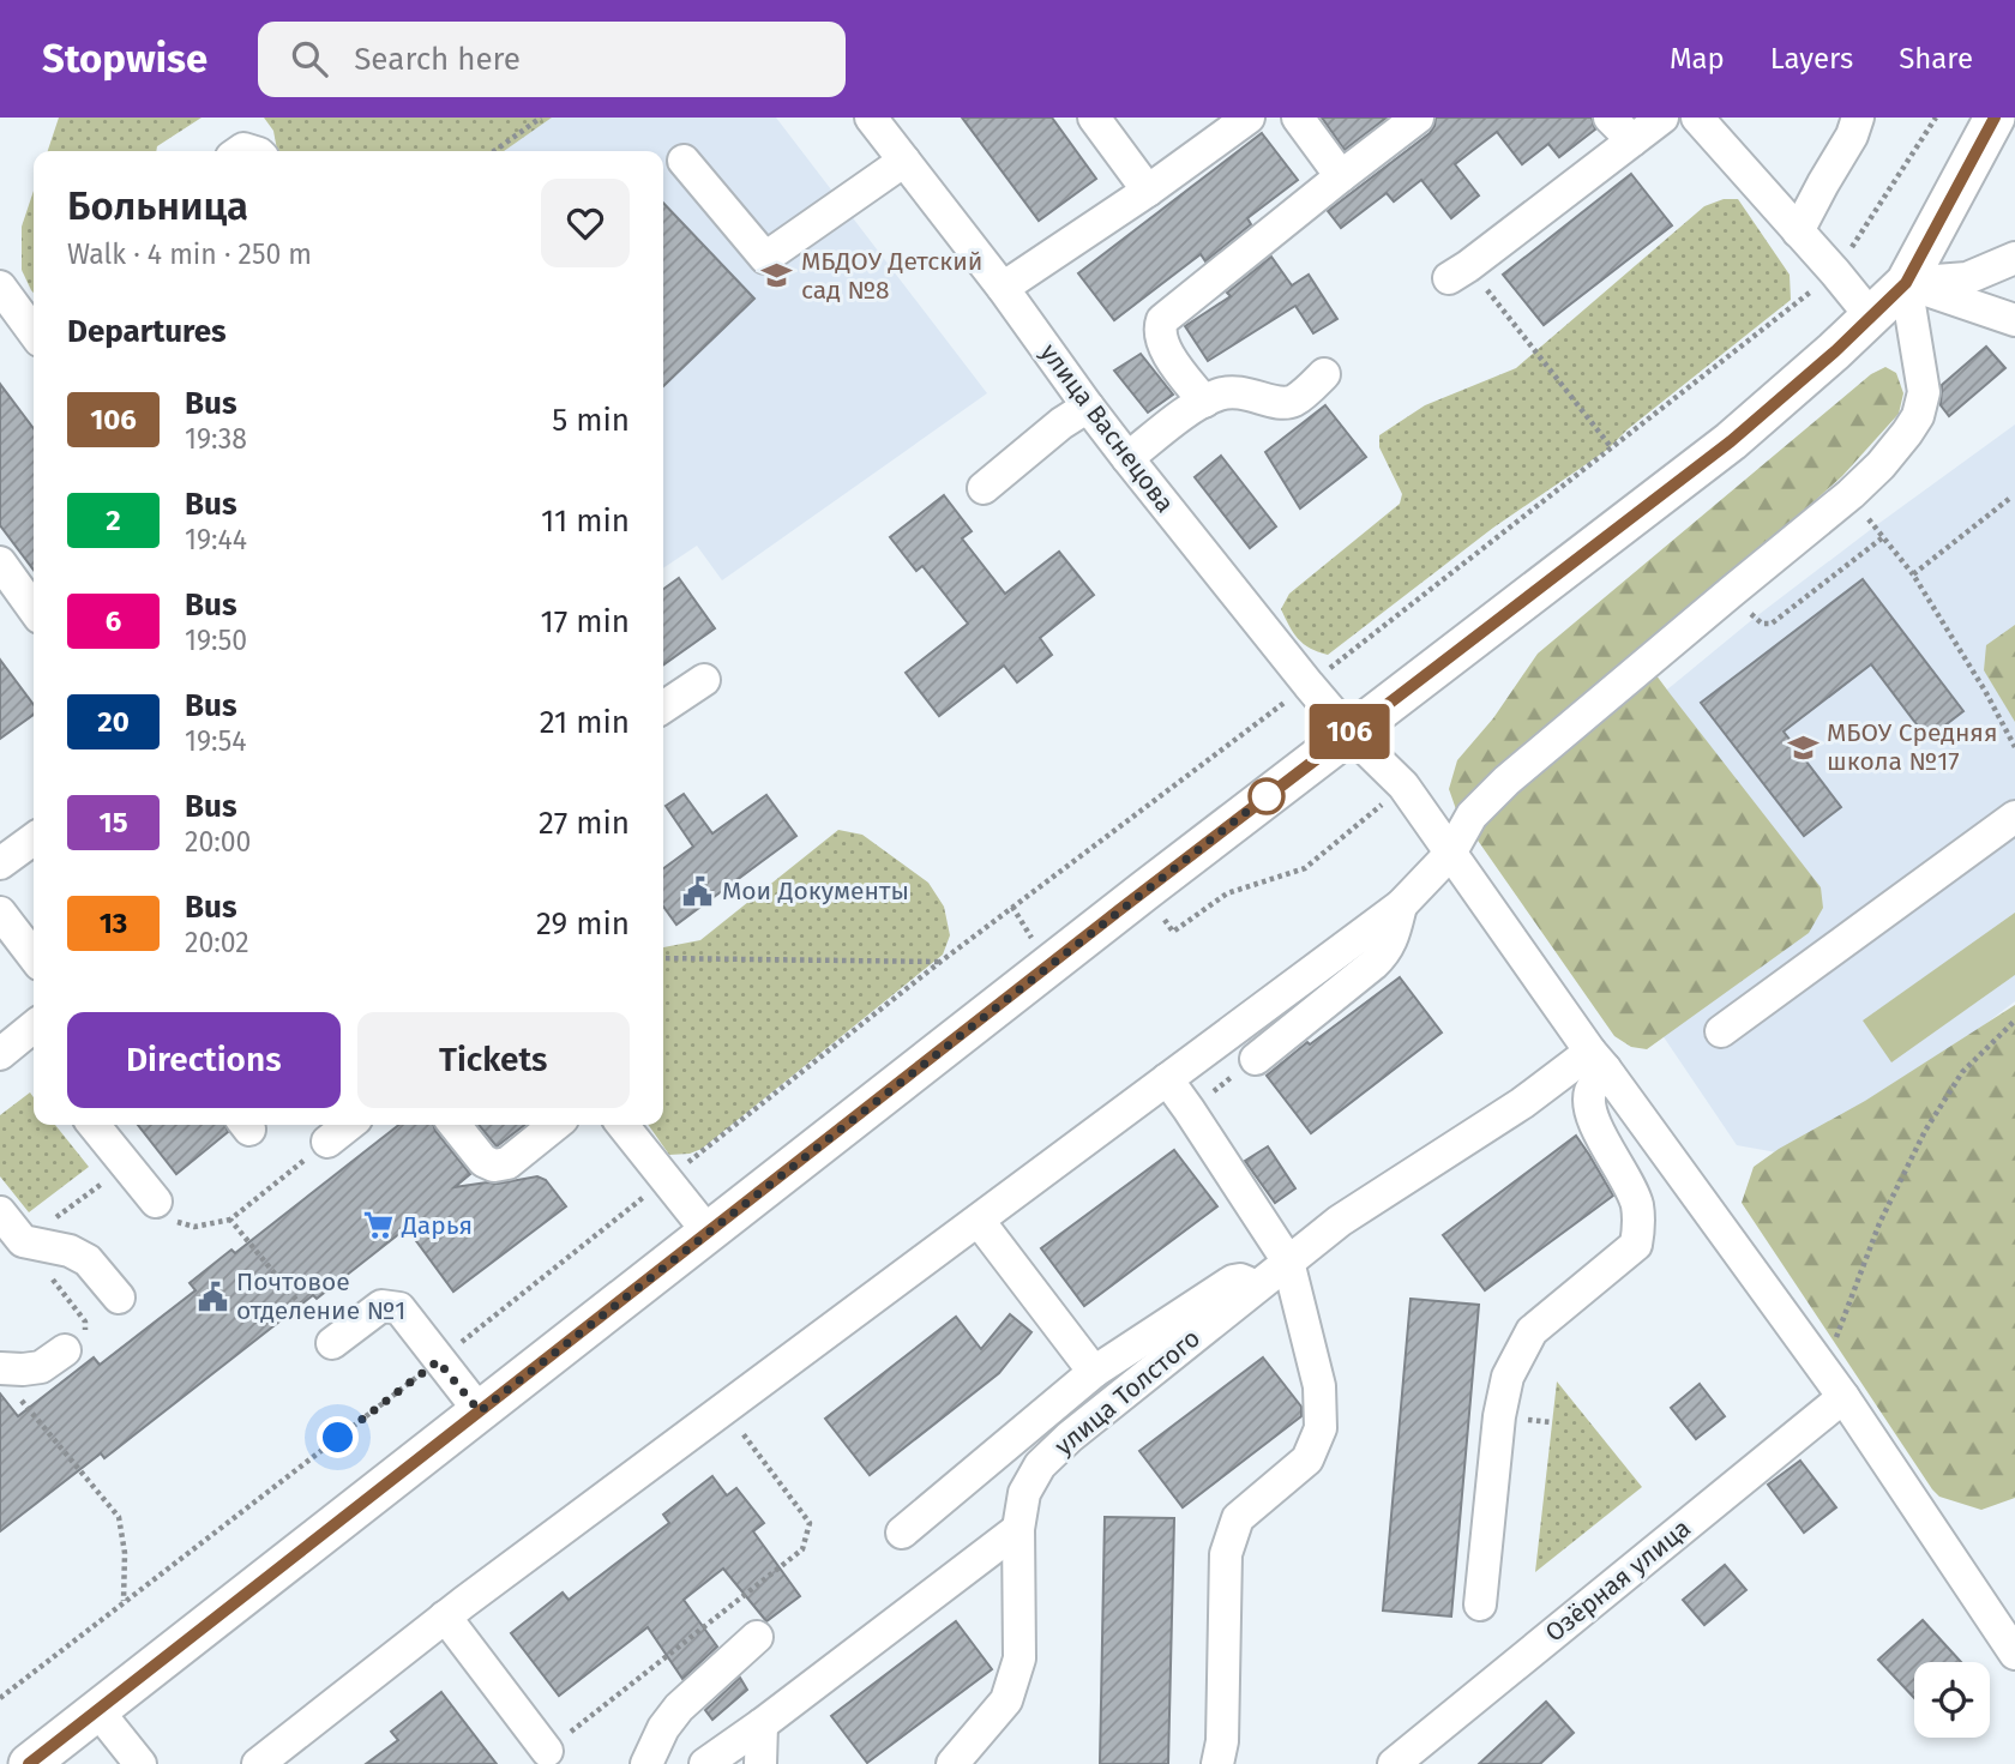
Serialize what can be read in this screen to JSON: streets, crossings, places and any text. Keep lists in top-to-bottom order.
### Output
{
  "streets": {
    "street": ["улица Васнецова", "улица Толстого", "Озёрная улица"]
  },
  "crossings": [
    ["улица Васнецова", "улица Толстого"],
    ["улица Васнецова", "Озёрная улица"]
  ],
  "places": {
    "school or university": ["МБДОУ Детский сад №8", "МБОУ Средняя школа №17"],
    "public building": ["Мои Документы", "Почтовое отделение №1"],
    "supermarket": ["Дарья"]
  },
  "lines": ["bus line 106"],
  "page": {
    "header": "Stopwise",
    "search": "Search here",
    "nav": ["Map", "Layers", "Share"],
    "on_map": "106",
    "heading": [
      ["Больница", "Walk · 4 min · 250 m"],
      "Departures"
    ],
    "list": [
      {
        "mark": "106",
        "name": "Bus",
        "note": "19:38",
        "value": "5 min"
      },
      {
        "mark": "2",
        "name": "Bus",
        "note": "19:44",
        "value": "11 min"
      },
      {
        "mark": "6",
        "name": "Bus",
        "note": "19:50",
        "value": "17 min"
      },
      {
        "mark": "20",
        "name": "Bus",
        "note": "19:54",
        "value": "21 min"
      },
      {
        "mark": "15",
        "name": "Bus",
        "note": "20:00",
        "value": "27 min"
      },
      {
        "mark": "13",
        "name": "Bus",
        "note": "20:02",
        "value": "29 min"
      }
    ],
    "buttons": ["Directions", "Tickets"]
  }
}
